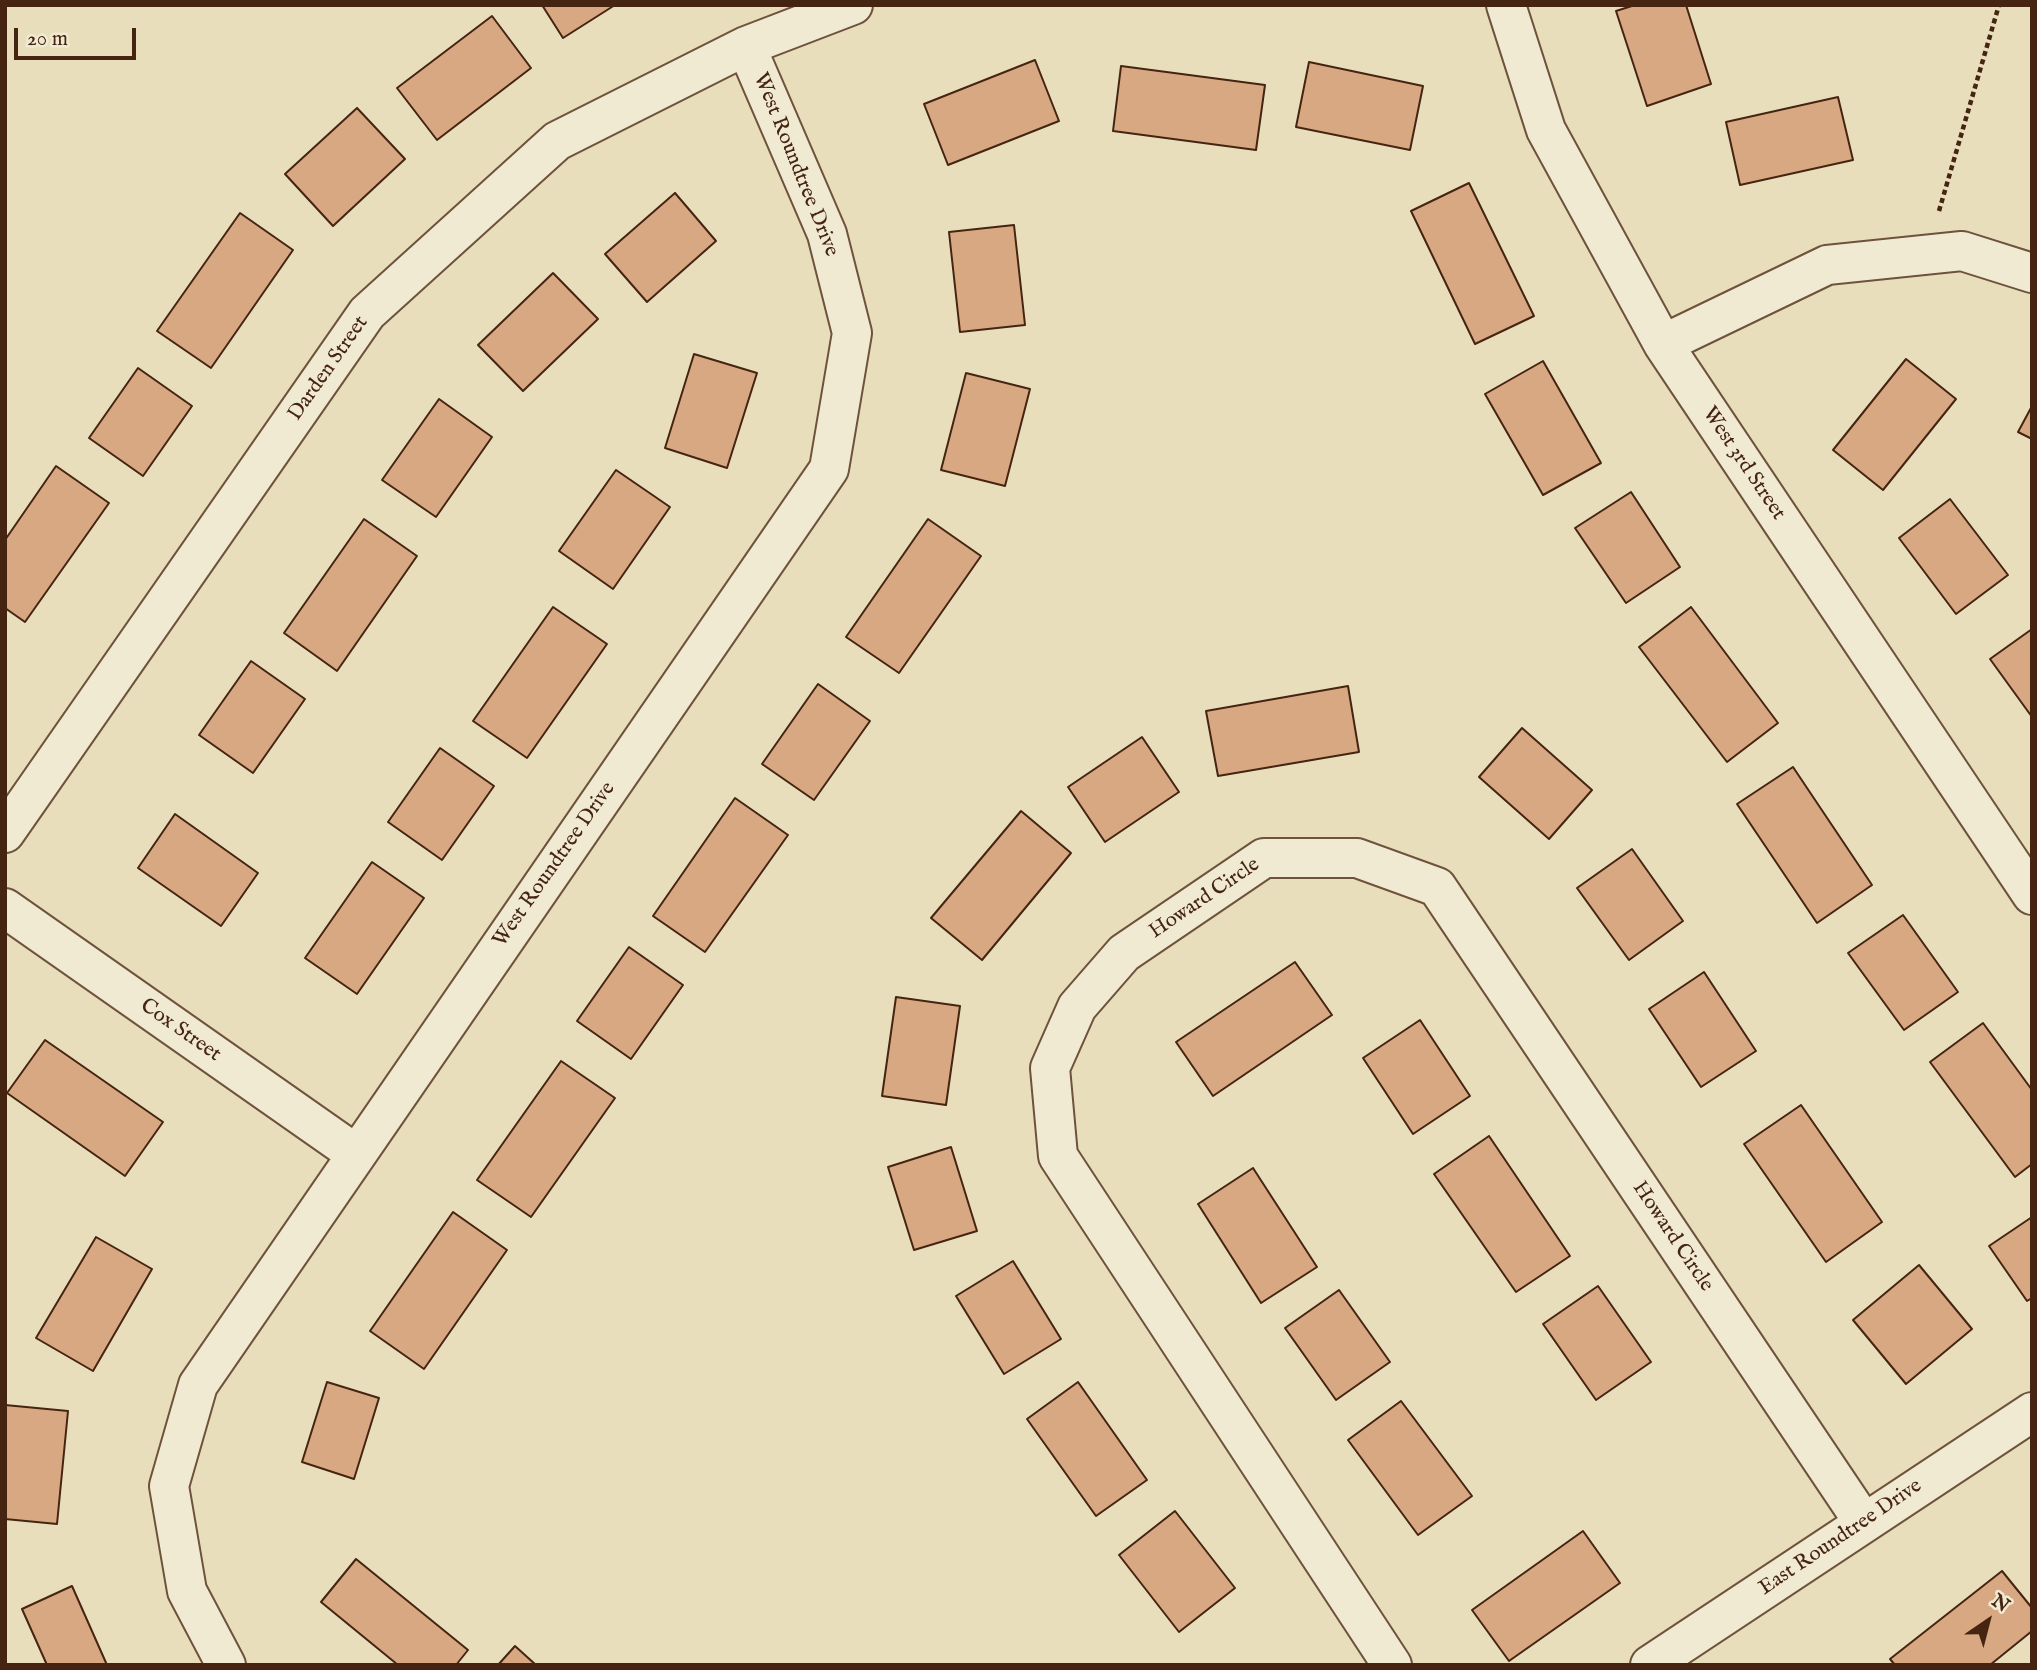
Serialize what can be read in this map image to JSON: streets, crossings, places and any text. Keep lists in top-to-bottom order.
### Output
{
  "streets": {
    "street": [
      "West Roundtree Drive",
      "Darden Street",
      "West 3rd Street",
      "Howard Circle",
      "Cox Street",
      "East Roundtree Drive"
    ]
  },
  "crossings": [
    ["West Roundtree Drive", "Darden Street"],
    ["West Roundtree Drive", "Cox Street"],
    ["Howard Circle", "East Roundtree Drive"]
  ],
  "scale_bar": "20 m",
  "north": "top right"
}
